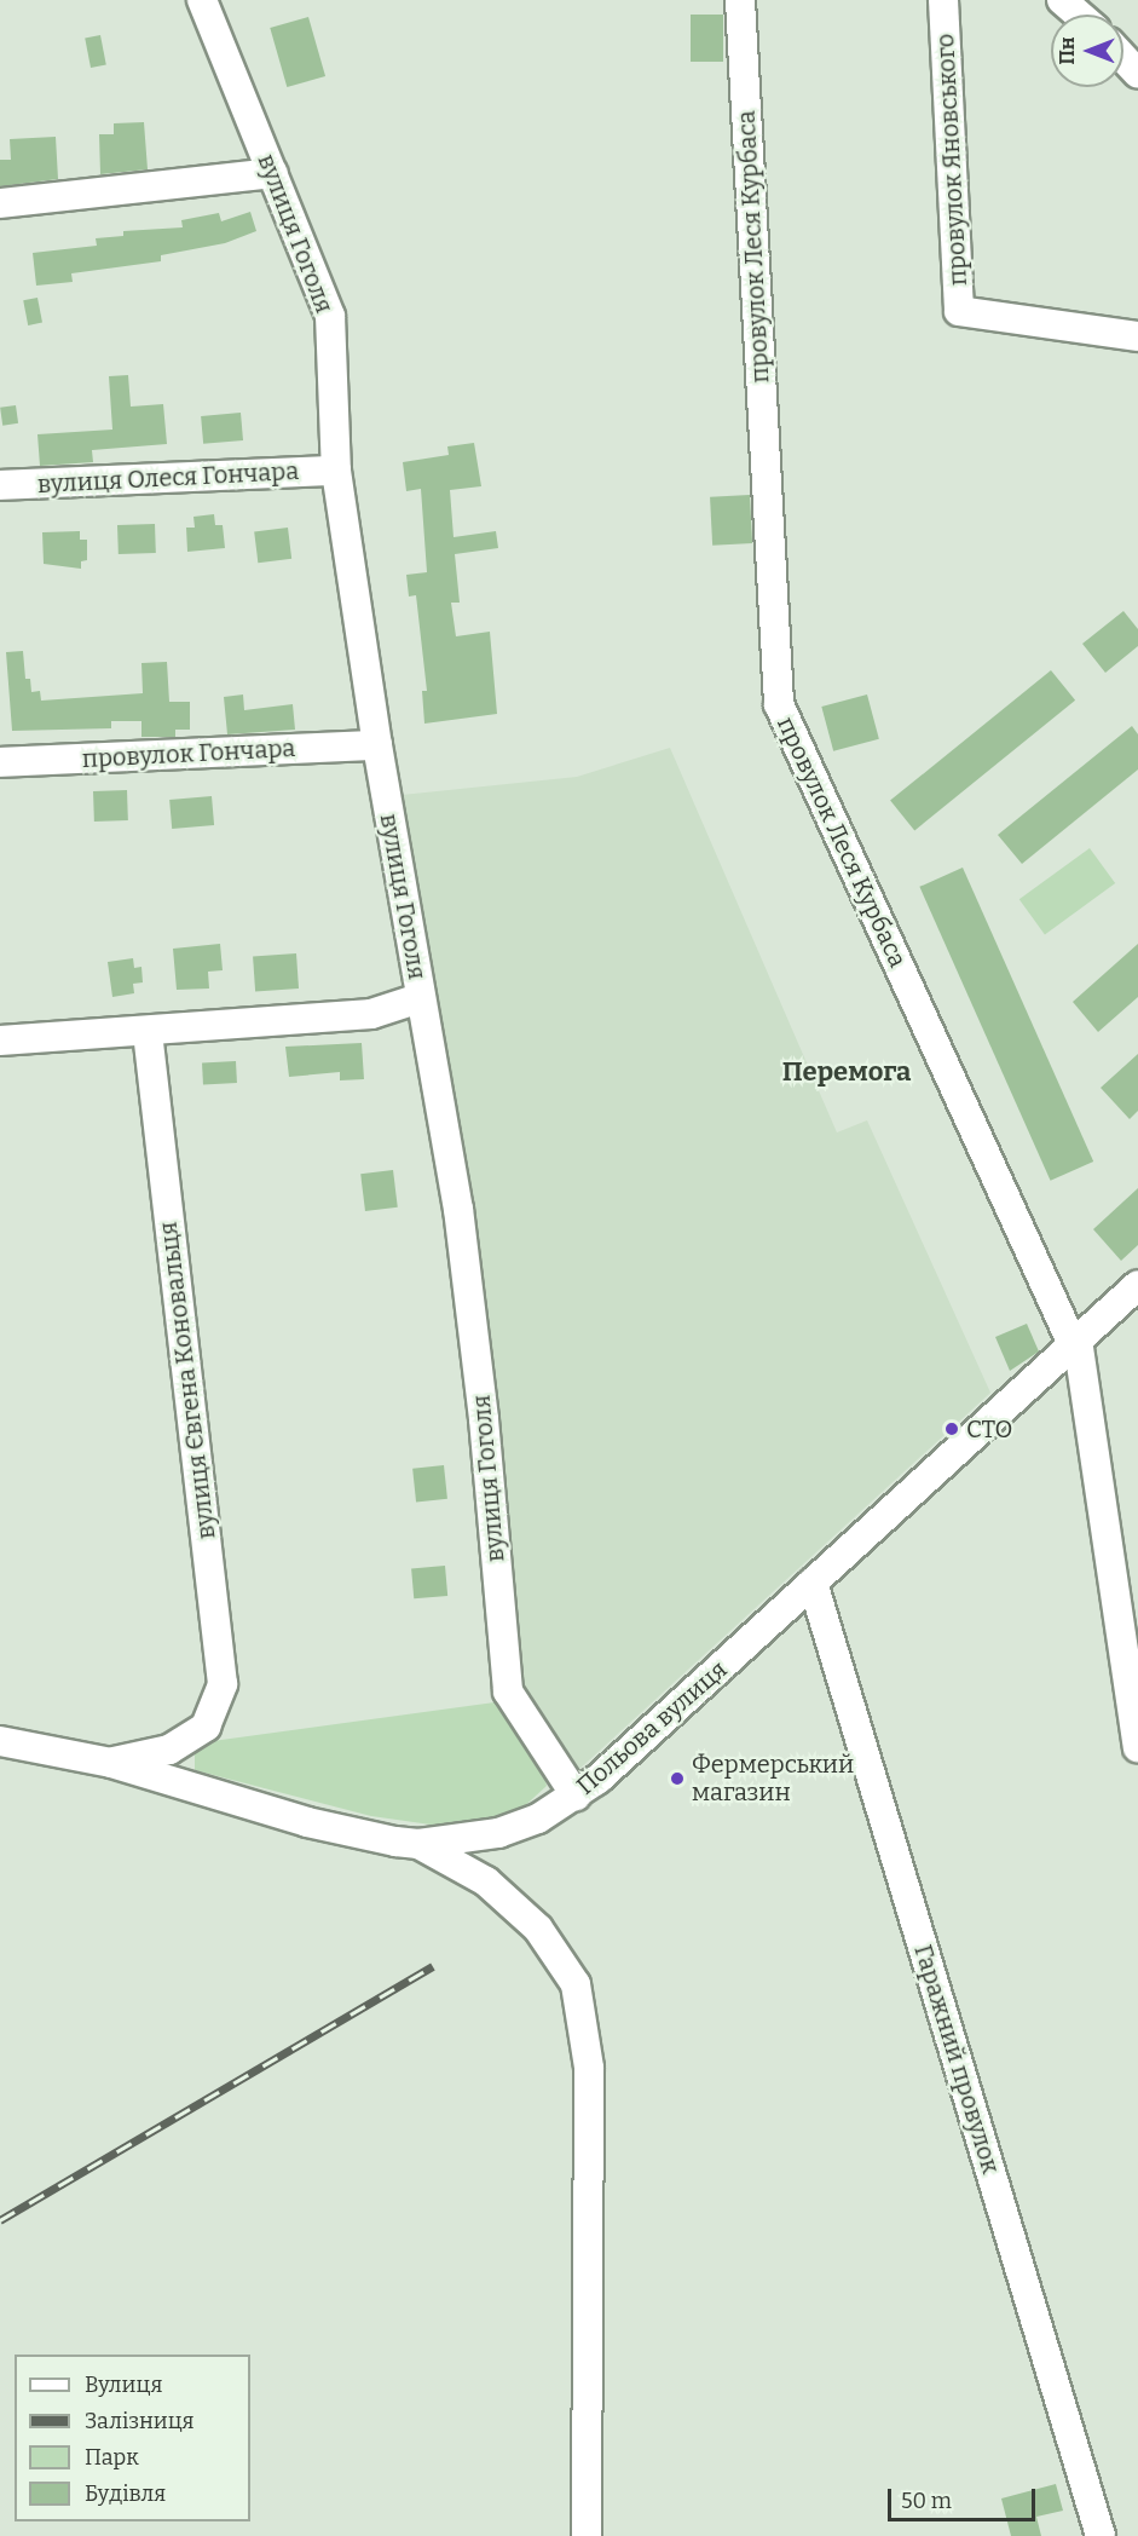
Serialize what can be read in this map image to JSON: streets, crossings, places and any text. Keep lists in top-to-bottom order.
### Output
{
  "streets": {
    "street": [
      "провулок Яновського",
      "вулиця Гоголя",
      "провулок Леся Курбаса",
      "вулиця Олеся Гончара",
      "провулок Гончара",
      "вулиця Євгена Коновальця",
      "Польова вулиця",
      "Гаражний провулок"
    ]
  },
  "crossings": [
    ["вулиця Гоголя", "вулиця Олеся Гончара"],
    ["вулиця Гоголя", "провулок Гончара"],
    ["вулиця Гоголя", "Польова вулиця"],
    ["провулок Леся Курбаса", "Польова вулиця"],
    ["вулиця Євгена Коновальця", "Польова вулиця"],
    ["Польова вулиця", "Гаражний провулок"]
  ],
  "districts": ["Перемога"],
  "places": ["СТО", "Фермерський магазин"],
  "legend": [
    "Вулиця",
    "Залізниця",
    "Парк",
    "Будівля"
  ],
  "scale_bar": "50 m",
  "north": "left"
}
